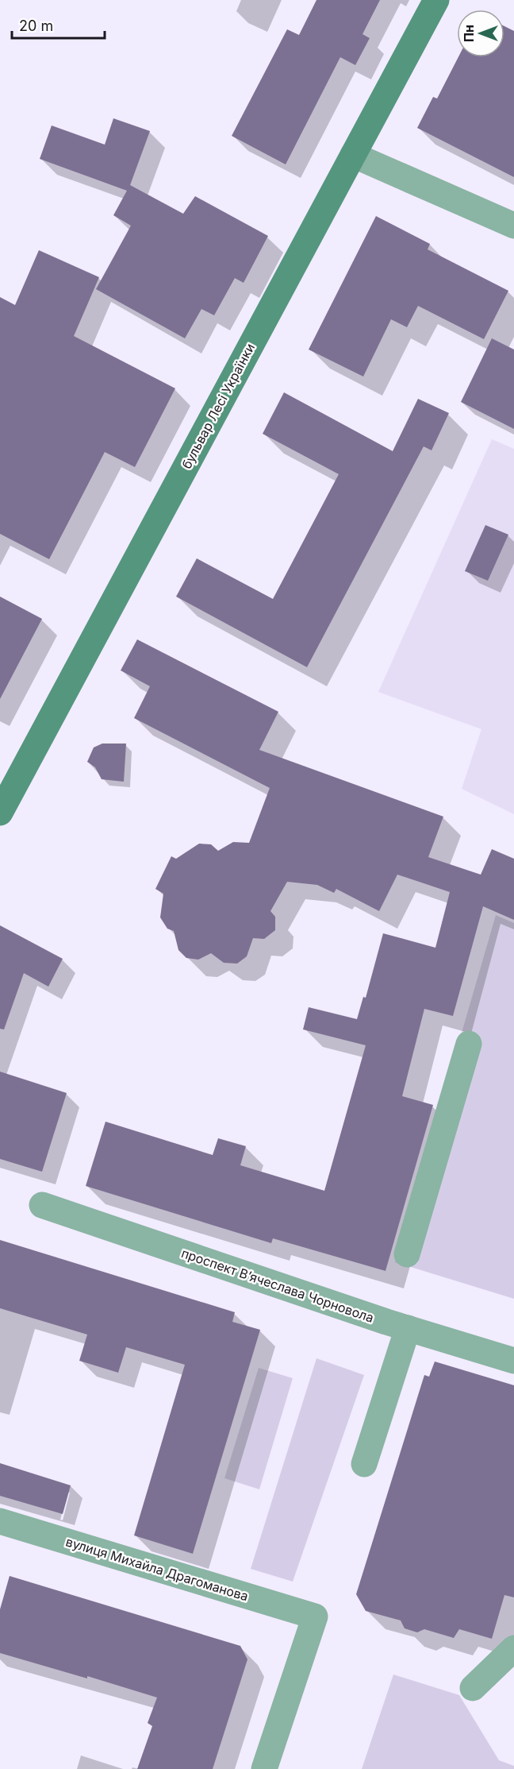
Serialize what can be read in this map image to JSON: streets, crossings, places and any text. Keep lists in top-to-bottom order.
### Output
{
  "streets": {
    "street": ["бульвар Лесі Українки", "проспект Вʼячеслава Чорновола", "вулиця Михайла Драгоманова"]
  },
  "scale_bar": "20 m",
  "north": "left"
}
